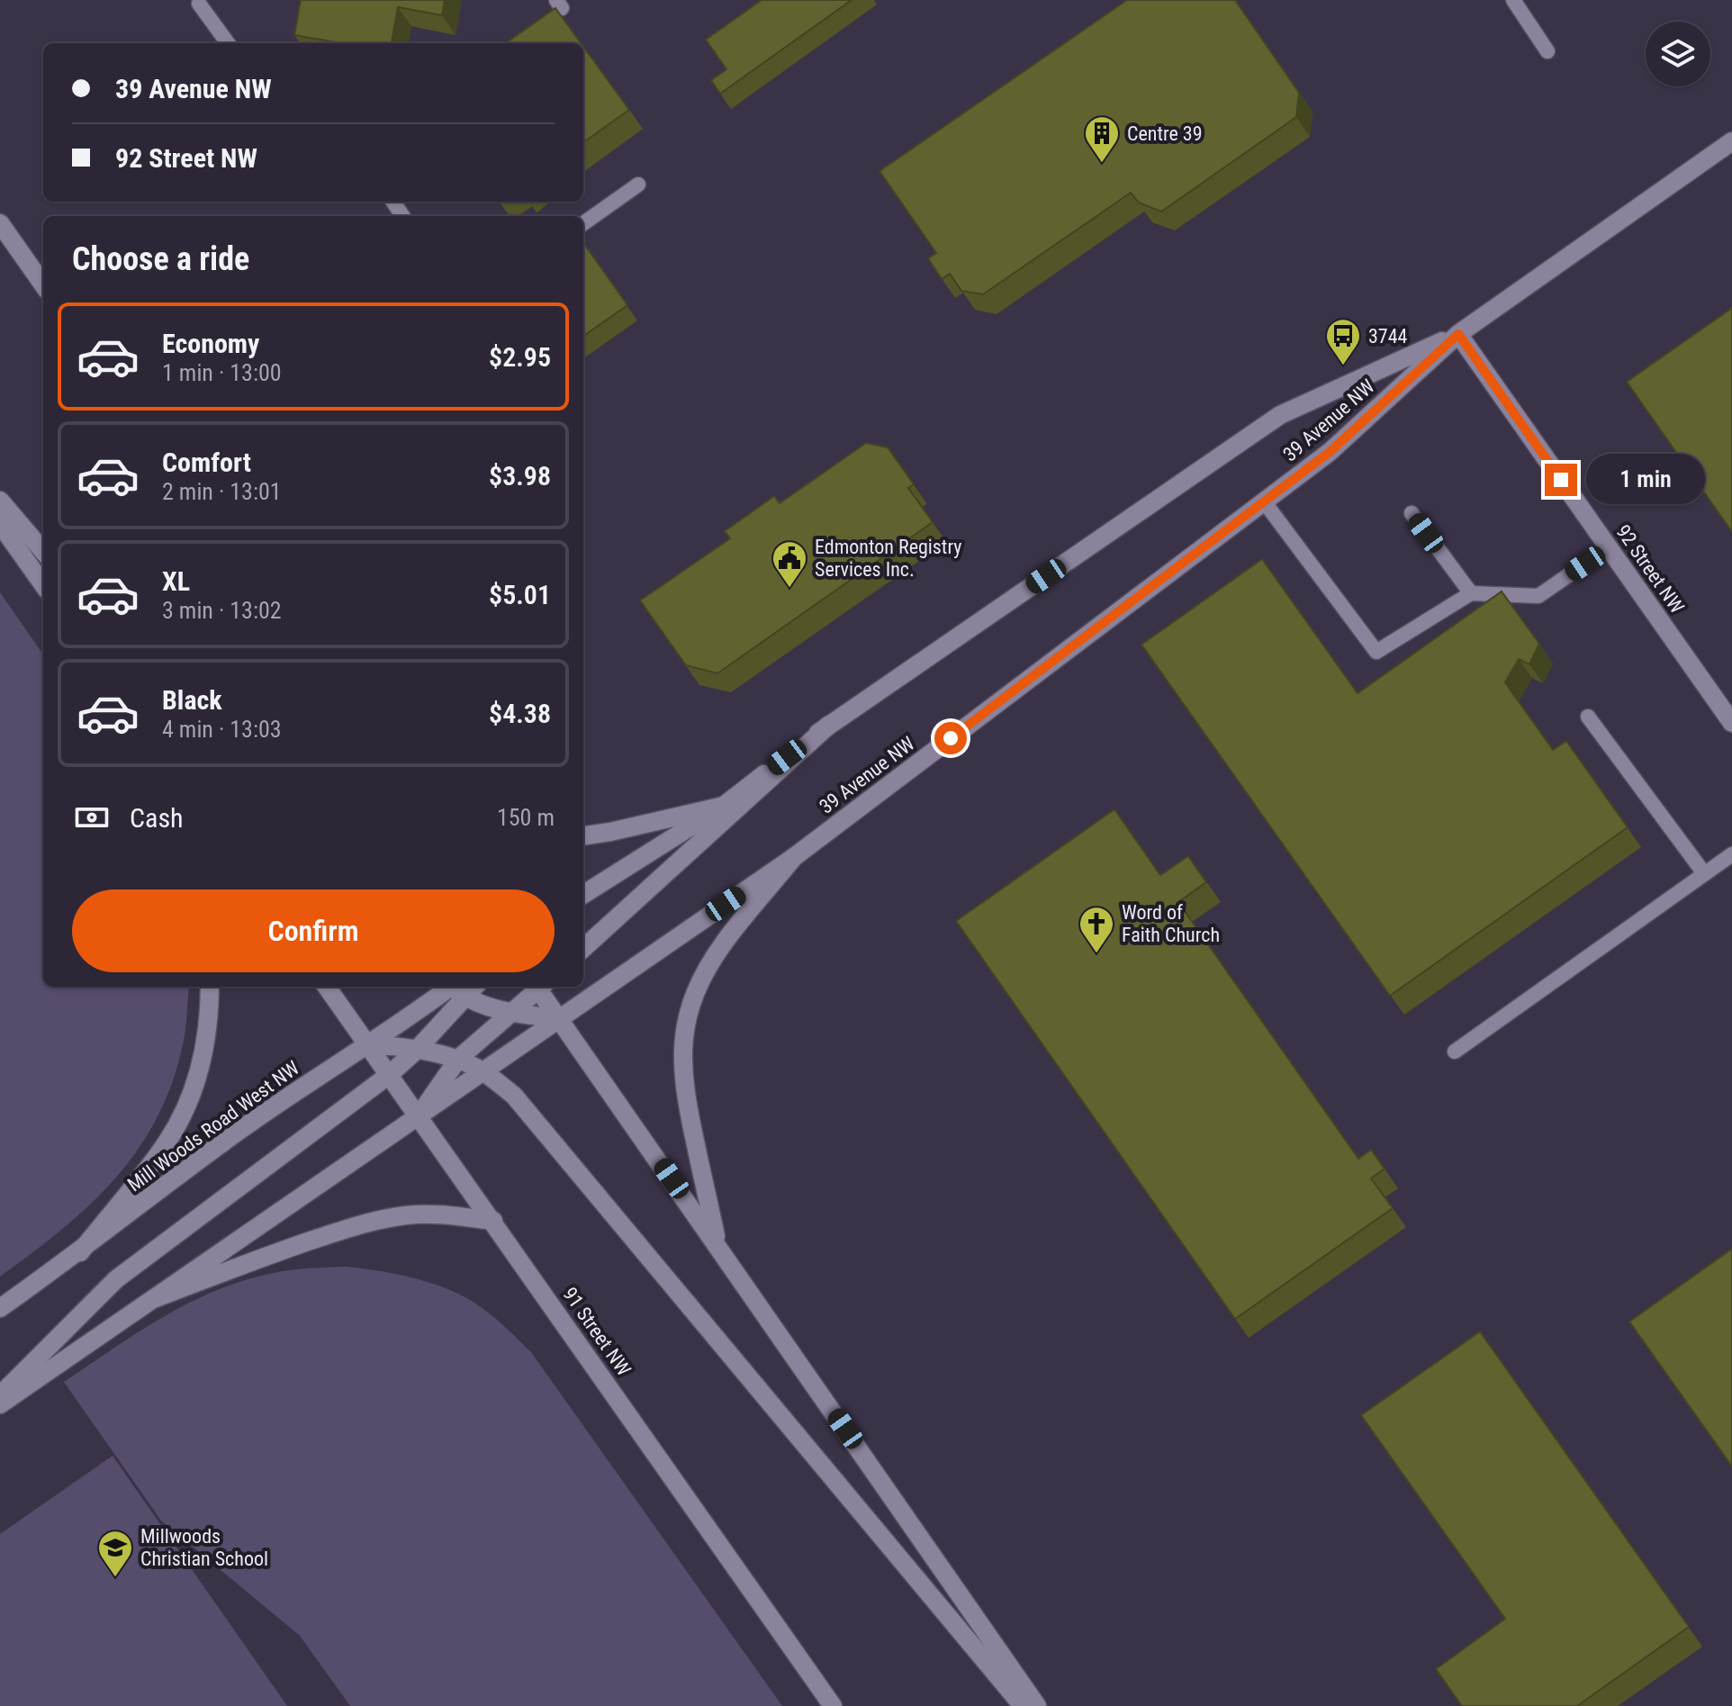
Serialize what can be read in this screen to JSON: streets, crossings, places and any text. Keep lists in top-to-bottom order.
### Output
{
  "streets": {
    "main road": [
      "39 Avenue NW",
      "92 Street NW",
      "Mill Woods Road West NW",
      "91 Street NW"
    ]
  },
  "crossings": [
    ["39 Avenue NW", "92 Street NW"],
    ["39 Avenue NW", "91 Street NW"],
    ["Mill Woods Road West NW", "91 Street NW"]
  ],
  "places": {
    "building": ["Centre 39"],
    "bus stop": ["3744"],
    "public building": ["Edmonton Registry Services Inc."],
    "church": ["Word of Faith Church"],
    "school or university": ["Millwoods Christian School"]
  },
  "page": {
    "banner": ["39 Avenue NW", "92 Street NW"],
    "heading": "Choose a ride",
    "list": [
      {
        "name": "Economy",
        "note": "1 min · 13:00",
        "value": "$2.95"
      },
      {
        "name": "Comfort",
        "note": "2 min · 13:01",
        "value": "$3.98"
      },
      {
        "name": "XL",
        "note": "3 min · 13:02",
        "value": "$5.01"
      },
      {
        "name": "Black",
        "note": "4 min · 13:03",
        "value": "$4.38"
      }
    ],
    "bubble": "1 min",
    "pay": ["Cash", "150 m"],
    "buttons": "Confirm"
  }
}
